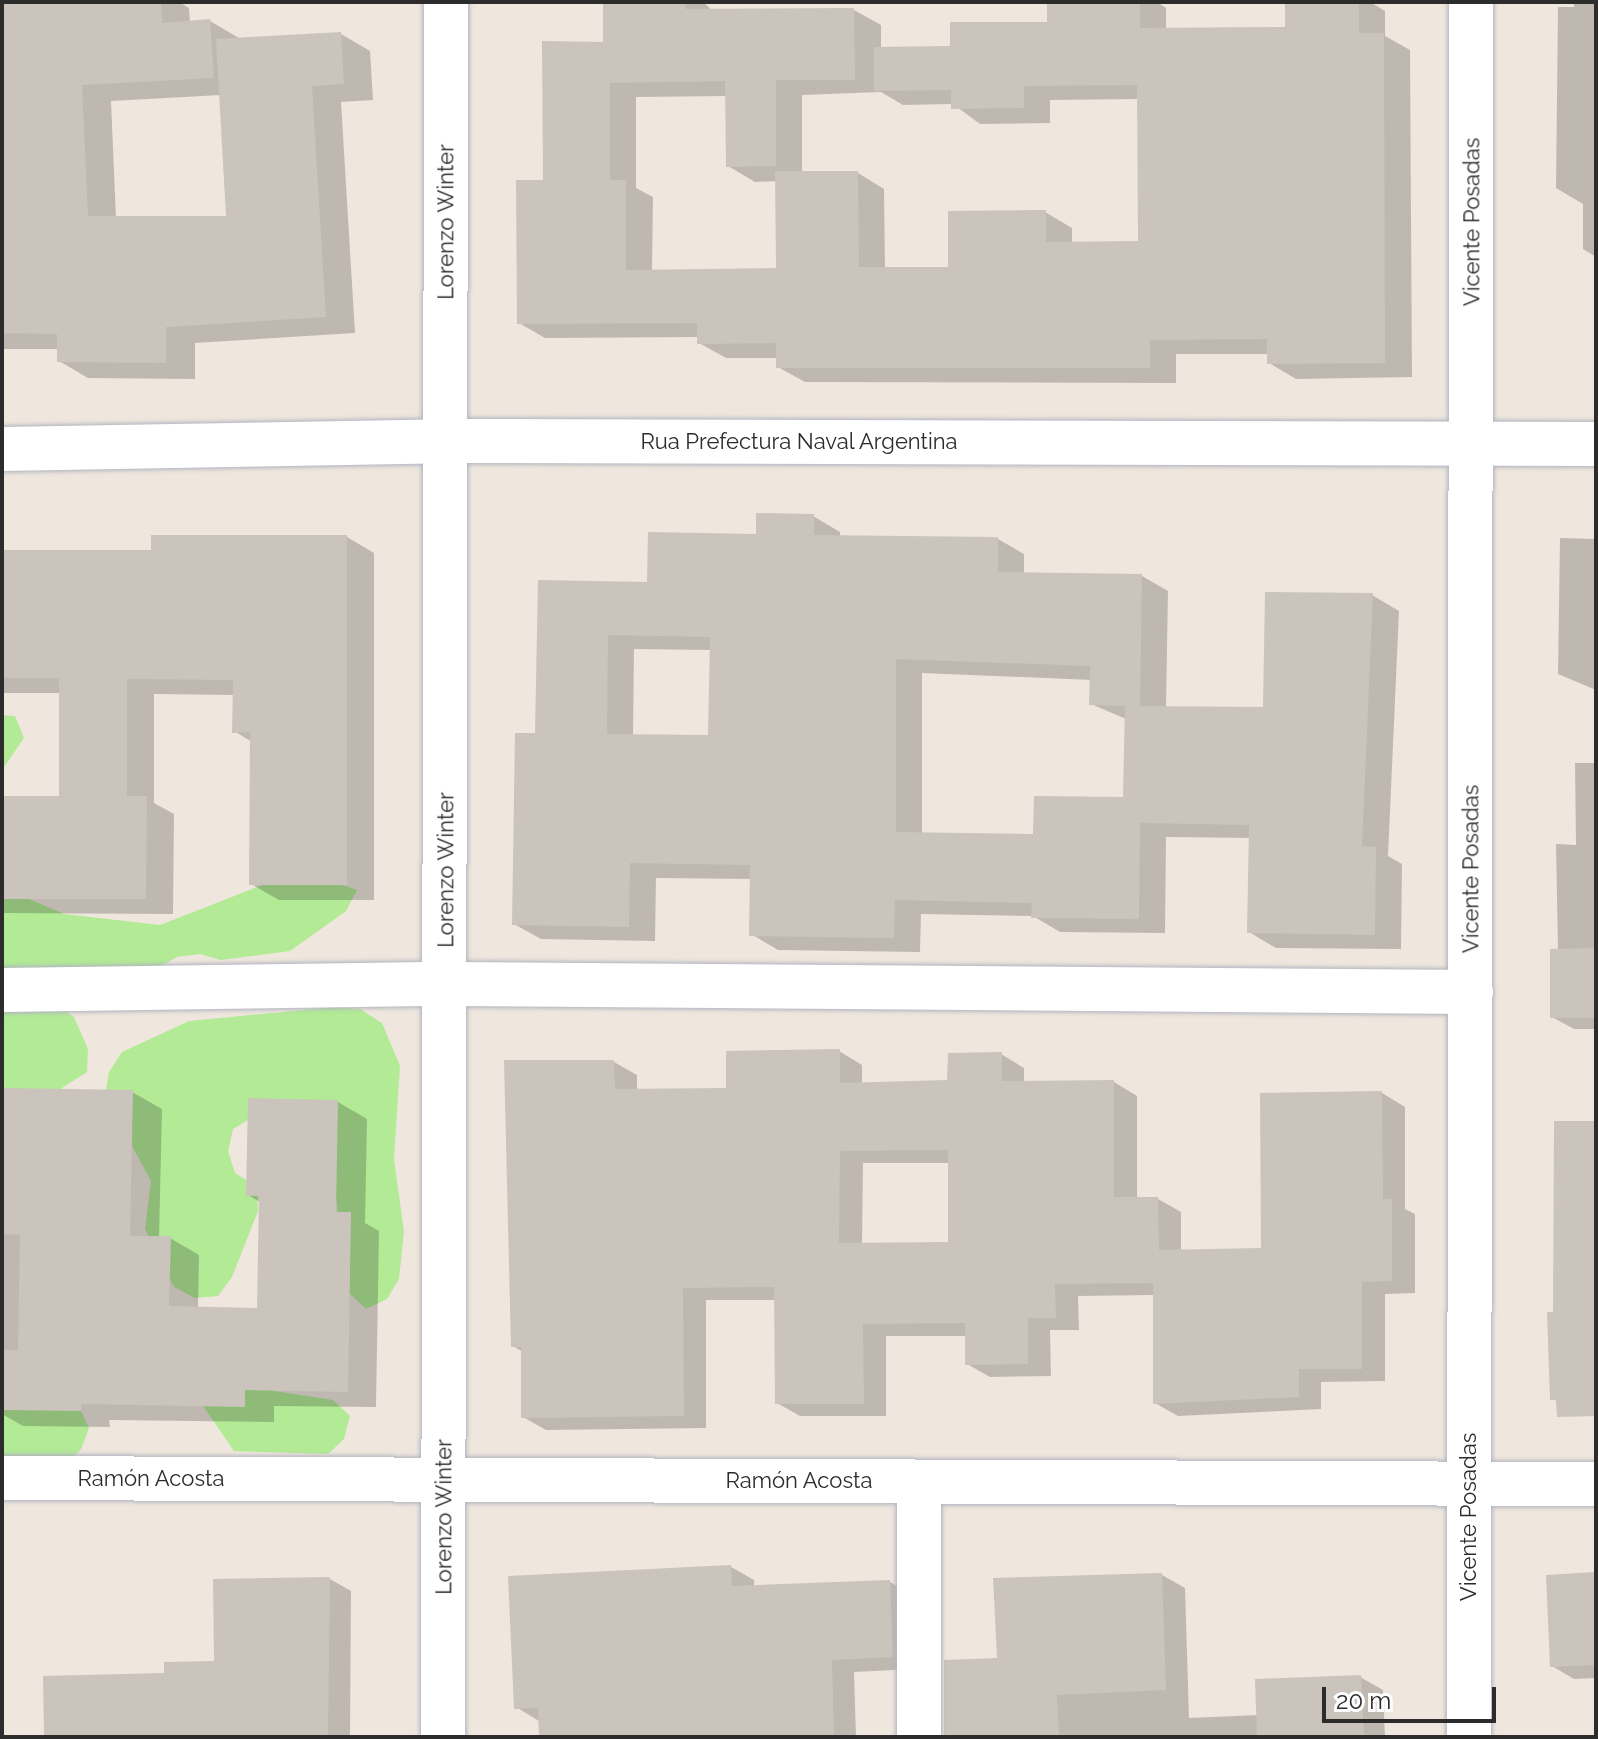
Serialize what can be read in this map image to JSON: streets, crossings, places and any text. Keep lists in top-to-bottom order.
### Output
{
  "streets": {
    "street": [
      "Lorenzo Winter",
      "Vicente Posadas",
      "Rua Prefectura Naval Argentina",
      "Ramón Acosta"
    ]
  },
  "crossings": [
    ["Lorenzo Winter", "Rua Prefectura Naval Argentina"],
    ["Lorenzo Winter", "Ramón Acosta"],
    ["Vicente Posadas", "Rua Prefectura Naval Argentina"],
    ["Vicente Posadas", "Ramón Acosta"]
  ],
  "scale_bar": "20 m"
}
